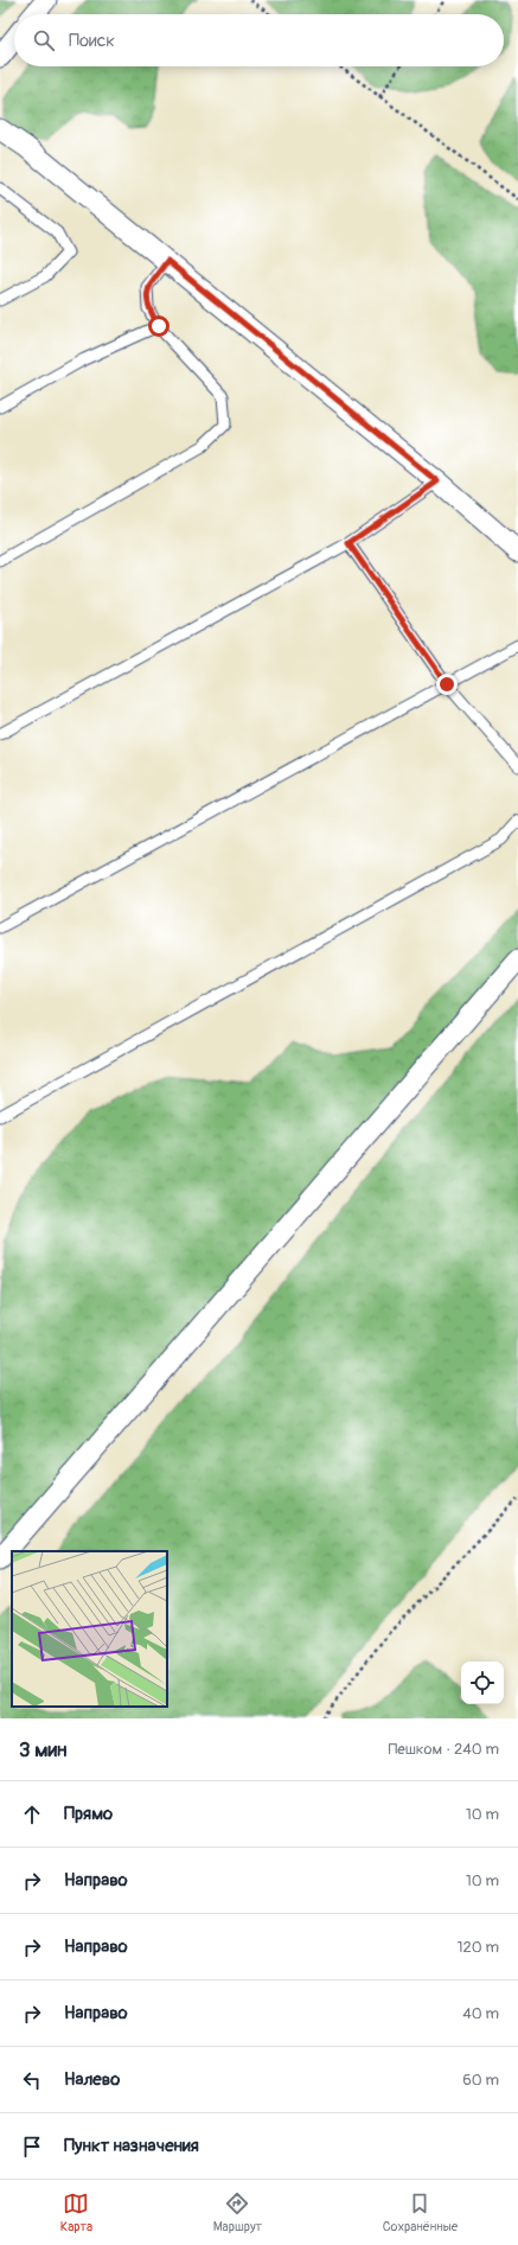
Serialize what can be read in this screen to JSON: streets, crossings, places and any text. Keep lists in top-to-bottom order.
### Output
{
  "page": {
    "search": "Поиск",
    "heading": ["3 мин", "Пешком · 240 m"],
    "list": [
      ["Прямо", "10 m"],
      ["Направо", "10 m"],
      ["Направо", "120 m"],
      ["Направо", "40 m"],
      ["Налево", "60 m"],
      "Пункт назначения"
    ],
    "nav": ["Карта", "Маршрут", "Сохранённые"]
  }
}
